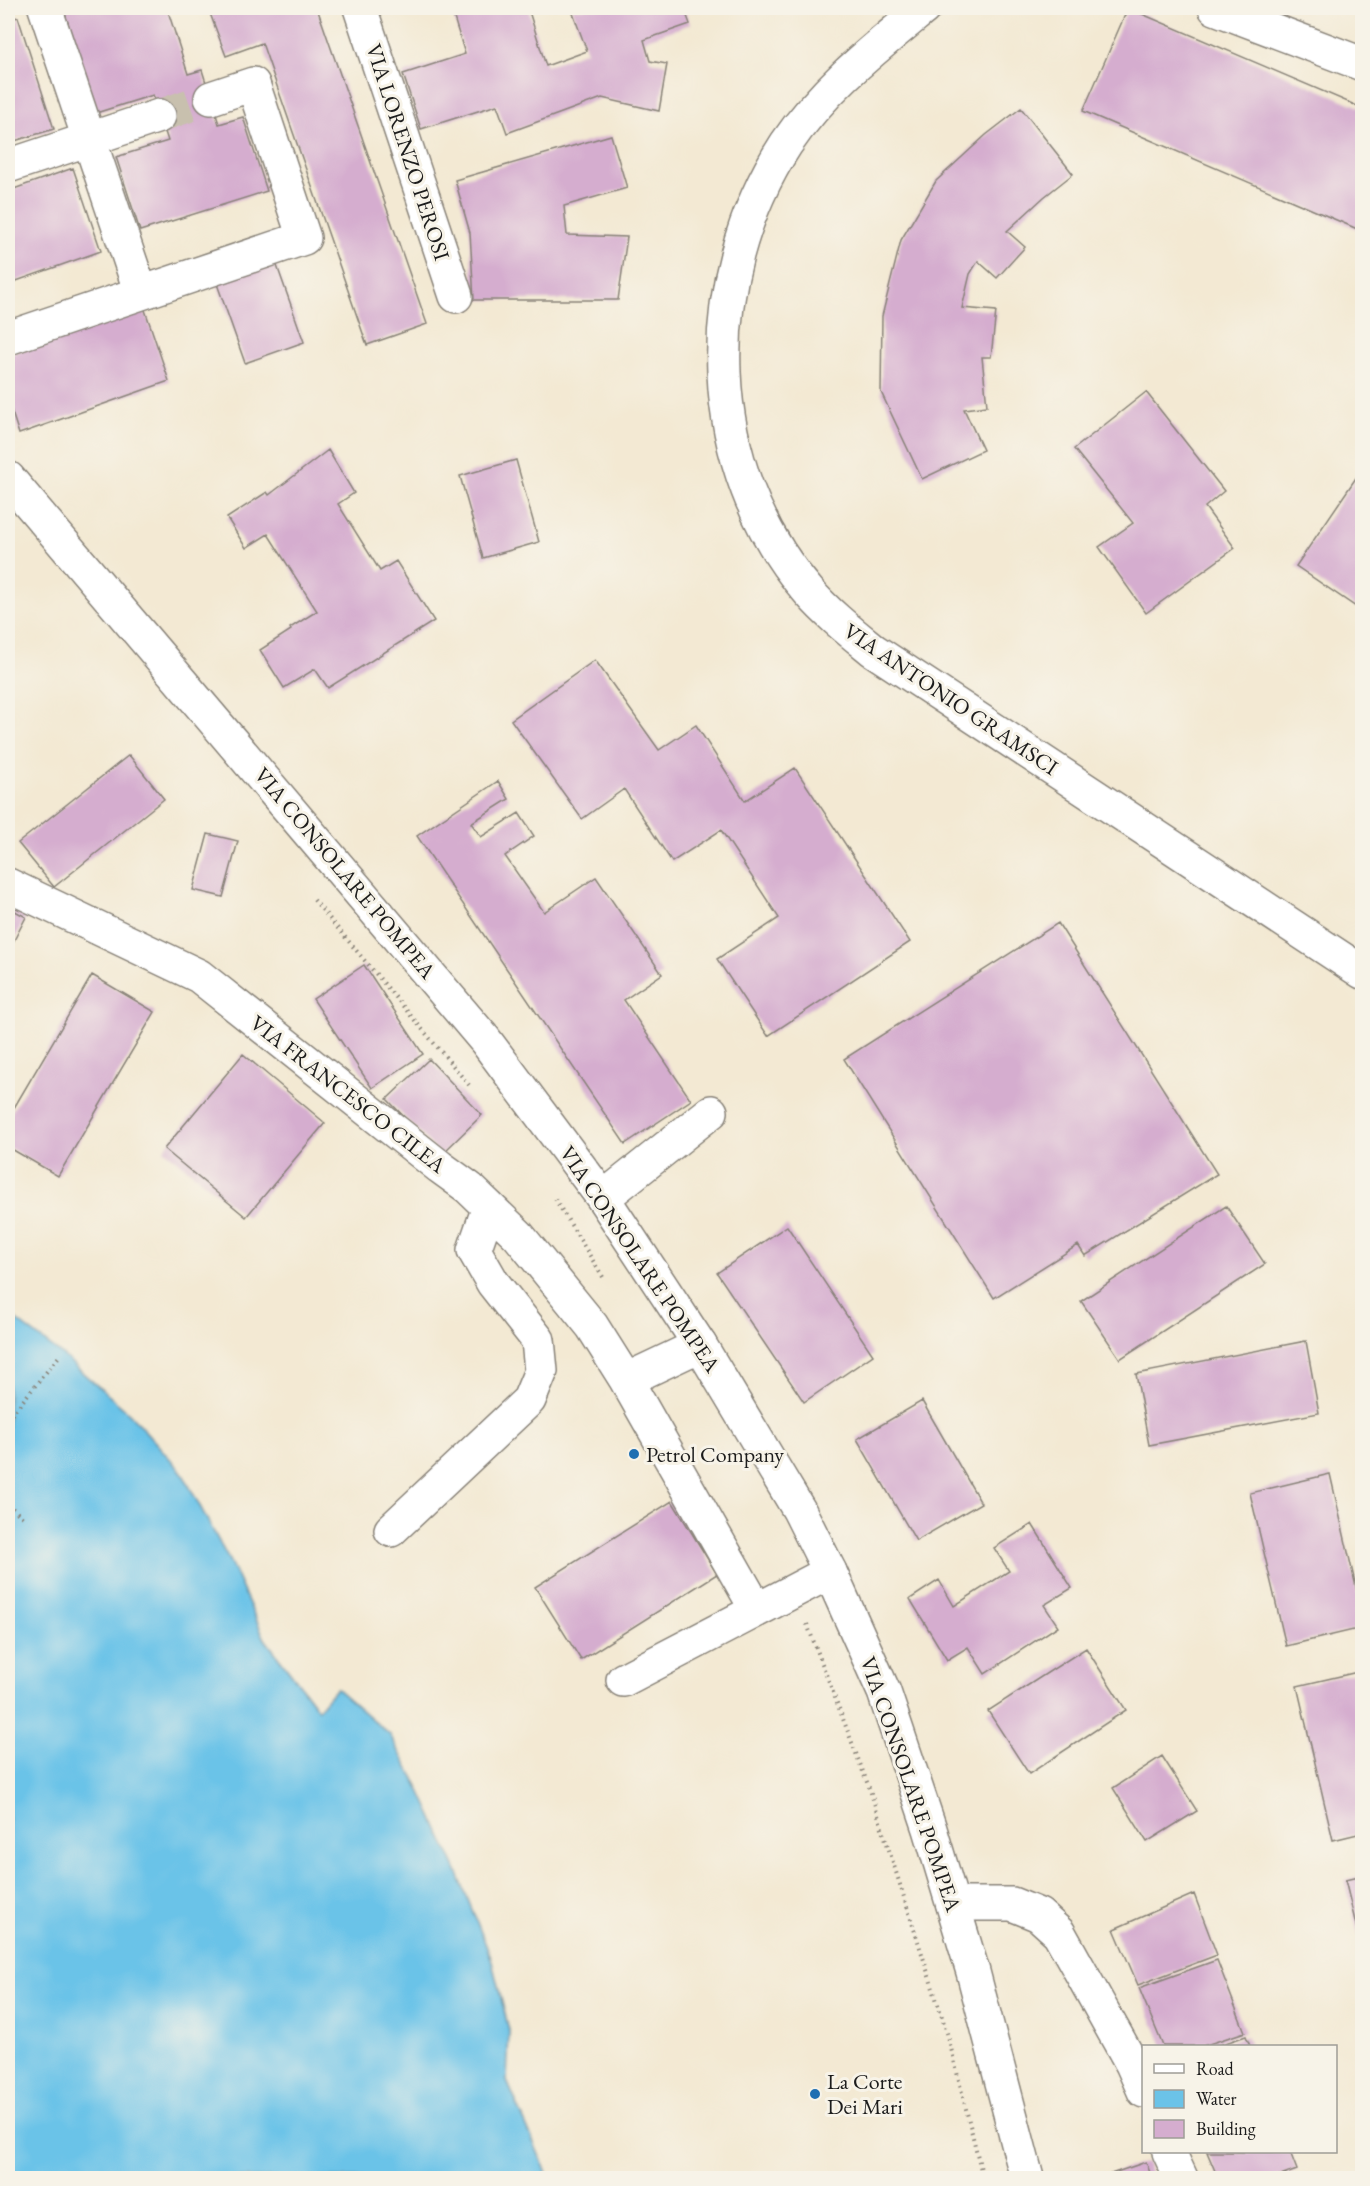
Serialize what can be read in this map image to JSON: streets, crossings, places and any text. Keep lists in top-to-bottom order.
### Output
{
  "streets": {
    "street": [
      "VIA LORENZO PEROSI",
      "VIA ANTONIO GRAMSCI",
      "VIA CONSOLARE POMPEA",
      "VIA FRANCESCO CILEA"
    ]
  },
  "places": ["Petrol Company", "La Corte Dei Mari"],
  "legend": ["Road", "Water", "Building"]
}
